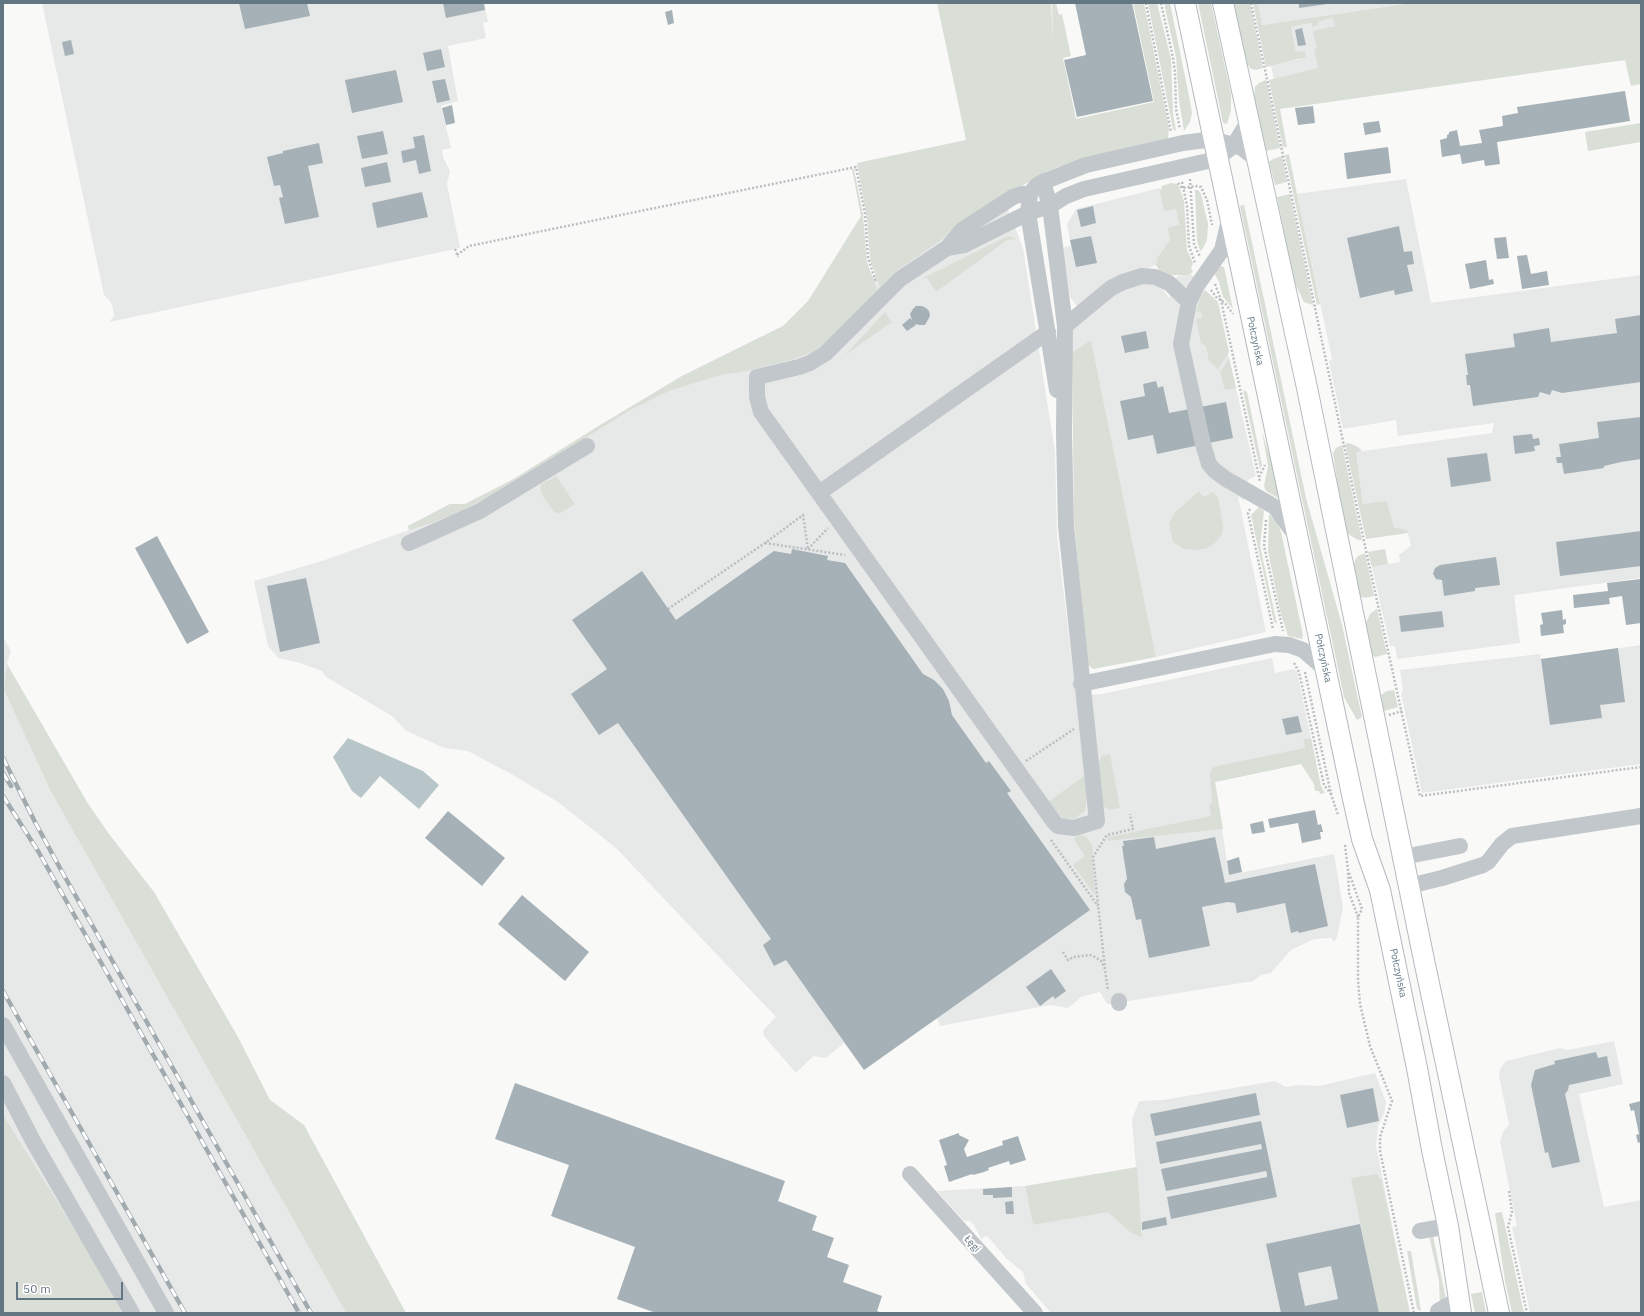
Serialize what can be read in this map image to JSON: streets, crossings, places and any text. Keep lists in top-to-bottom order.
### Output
{
  "streets": {
    "main road": ["Połczyńska"],
    "street": ["Łęgi"]
  },
  "scale_bar": "50 m"
}
